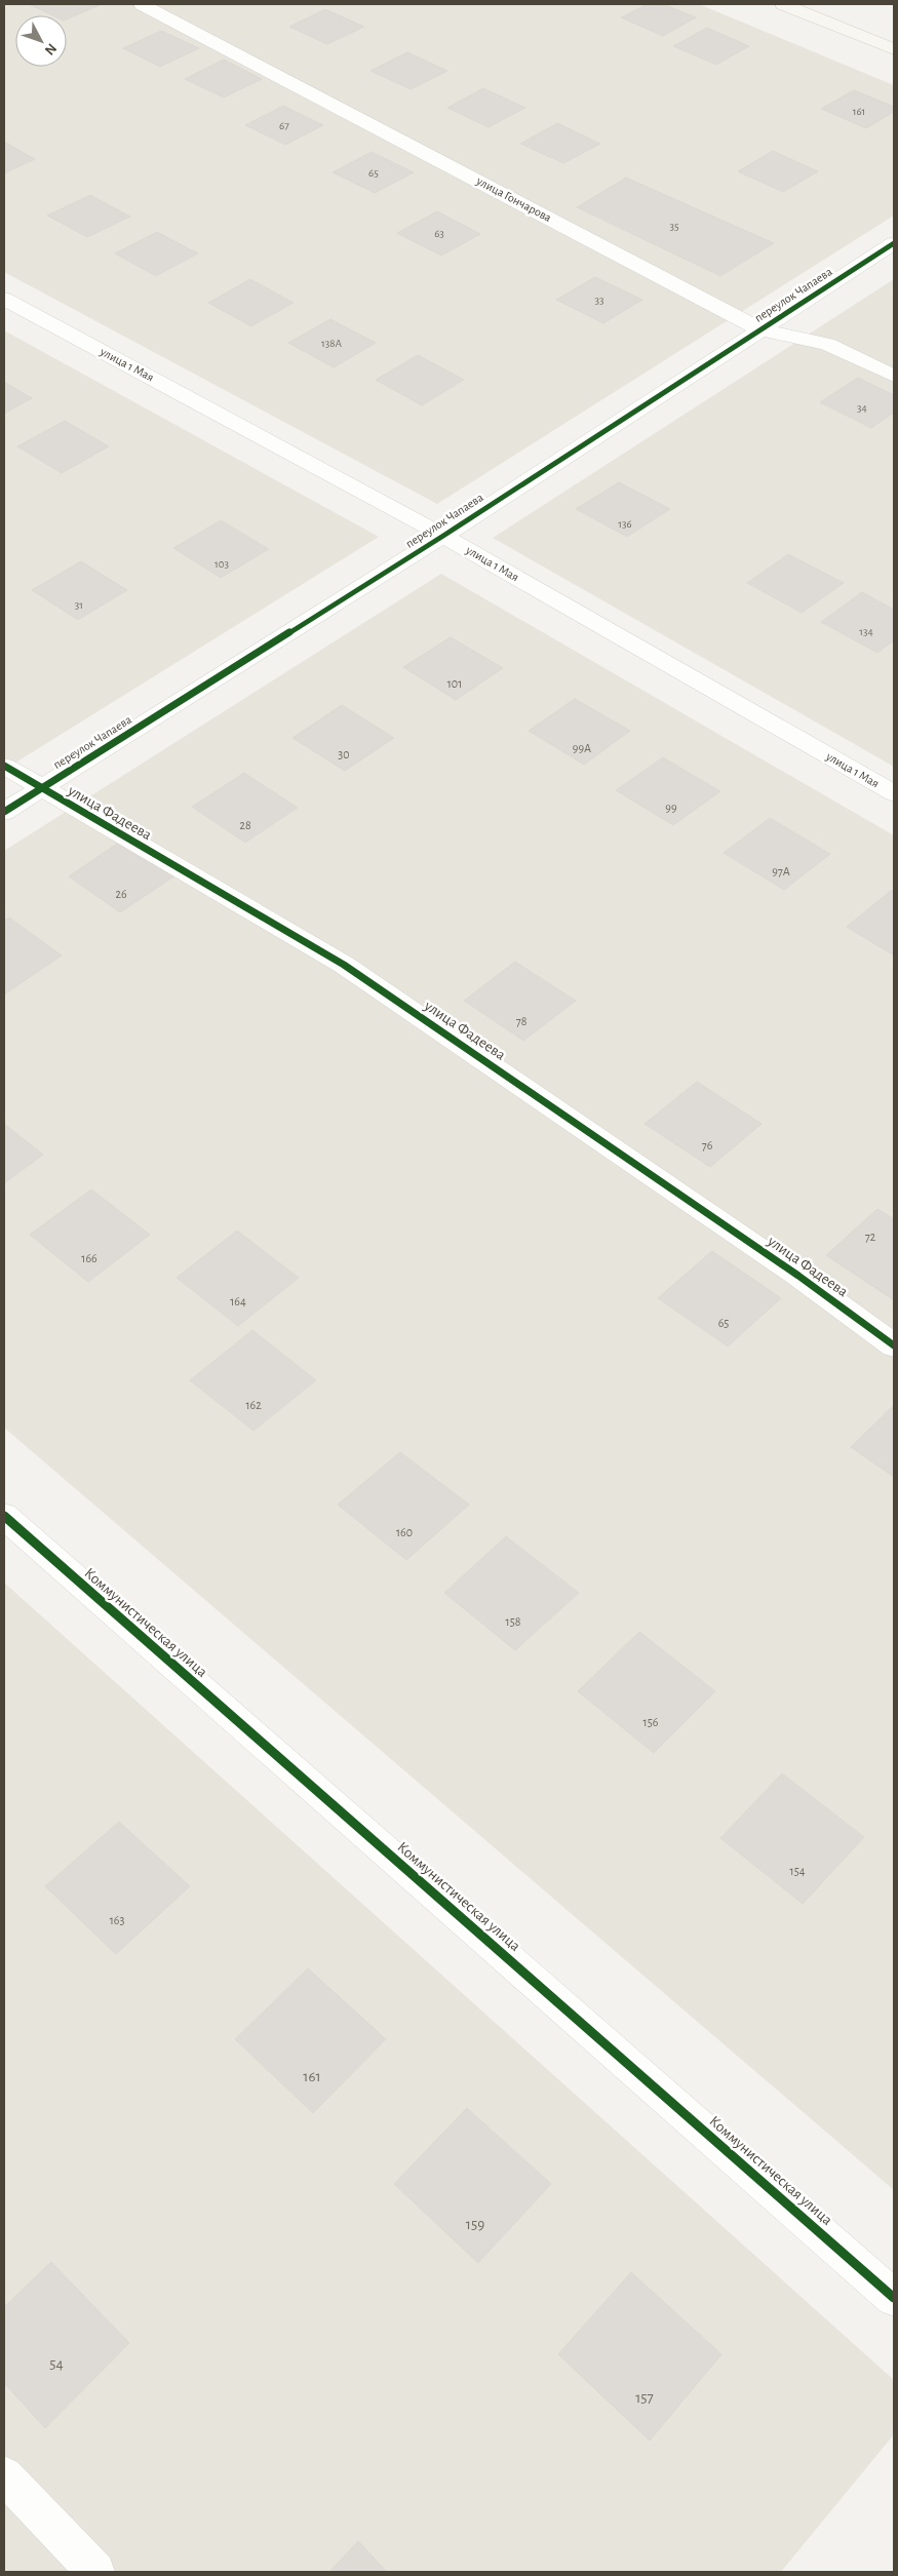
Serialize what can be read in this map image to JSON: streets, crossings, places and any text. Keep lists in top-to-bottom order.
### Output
{
  "streets": {
    "street": [
      "улица Гончарова",
      "переулок Чапаева",
      "улица 1 Мая",
      "улица Фадеева",
      "Коммунистическая улица"
    ]
  },
  "crossings": [
    ["улица Гончарова", "переулок Чапаева"],
    ["переулок Чапаева", "улица 1 Мая"],
    ["переулок Чапаева", "улица Фадеева"]
  ],
  "house_numbers": [
    "161",
    "67",
    "65",
    "35",
    "63",
    "33",
    "138А",
    "34",
    "136",
    "103",
    "31",
    "134",
    "101",
    "99А",
    "30",
    "99",
    "28",
    "97А",
    "26",
    "78",
    "76",
    "72",
    "166",
    "164",
    "65",
    "162",
    "160",
    "158",
    "156",
    "154",
    "163",
    "161",
    "159",
    "54",
    "157"
  ],
  "north": "bottom right"
}
